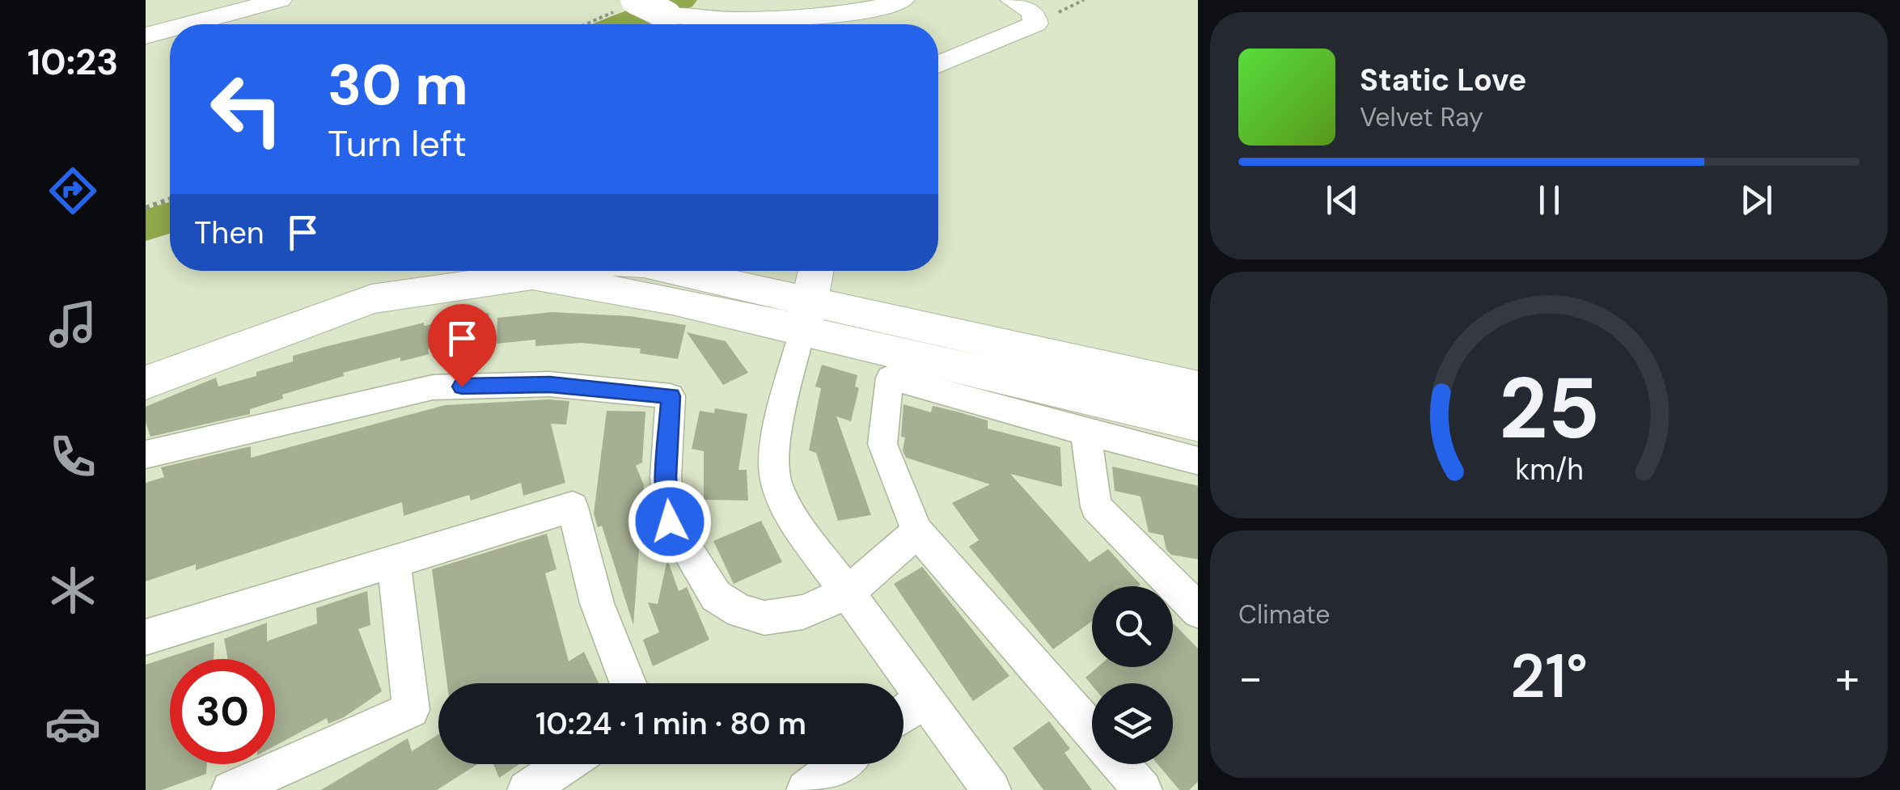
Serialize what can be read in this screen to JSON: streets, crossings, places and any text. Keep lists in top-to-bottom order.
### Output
{
  "page": {
    "tabs": "10:23",
    "turn": ["30 m", "Turn left"],
    "song": ["Static Love", "Velvet Ray"],
    "then": "Then",
    "tile": "Climate",
    "heat": ["−", "21°", "+"],
    "limit": "30",
    "trip": "10:24 · 1 min · 80 m",
    "gauge": ["25", "km/h"]
  }
}
